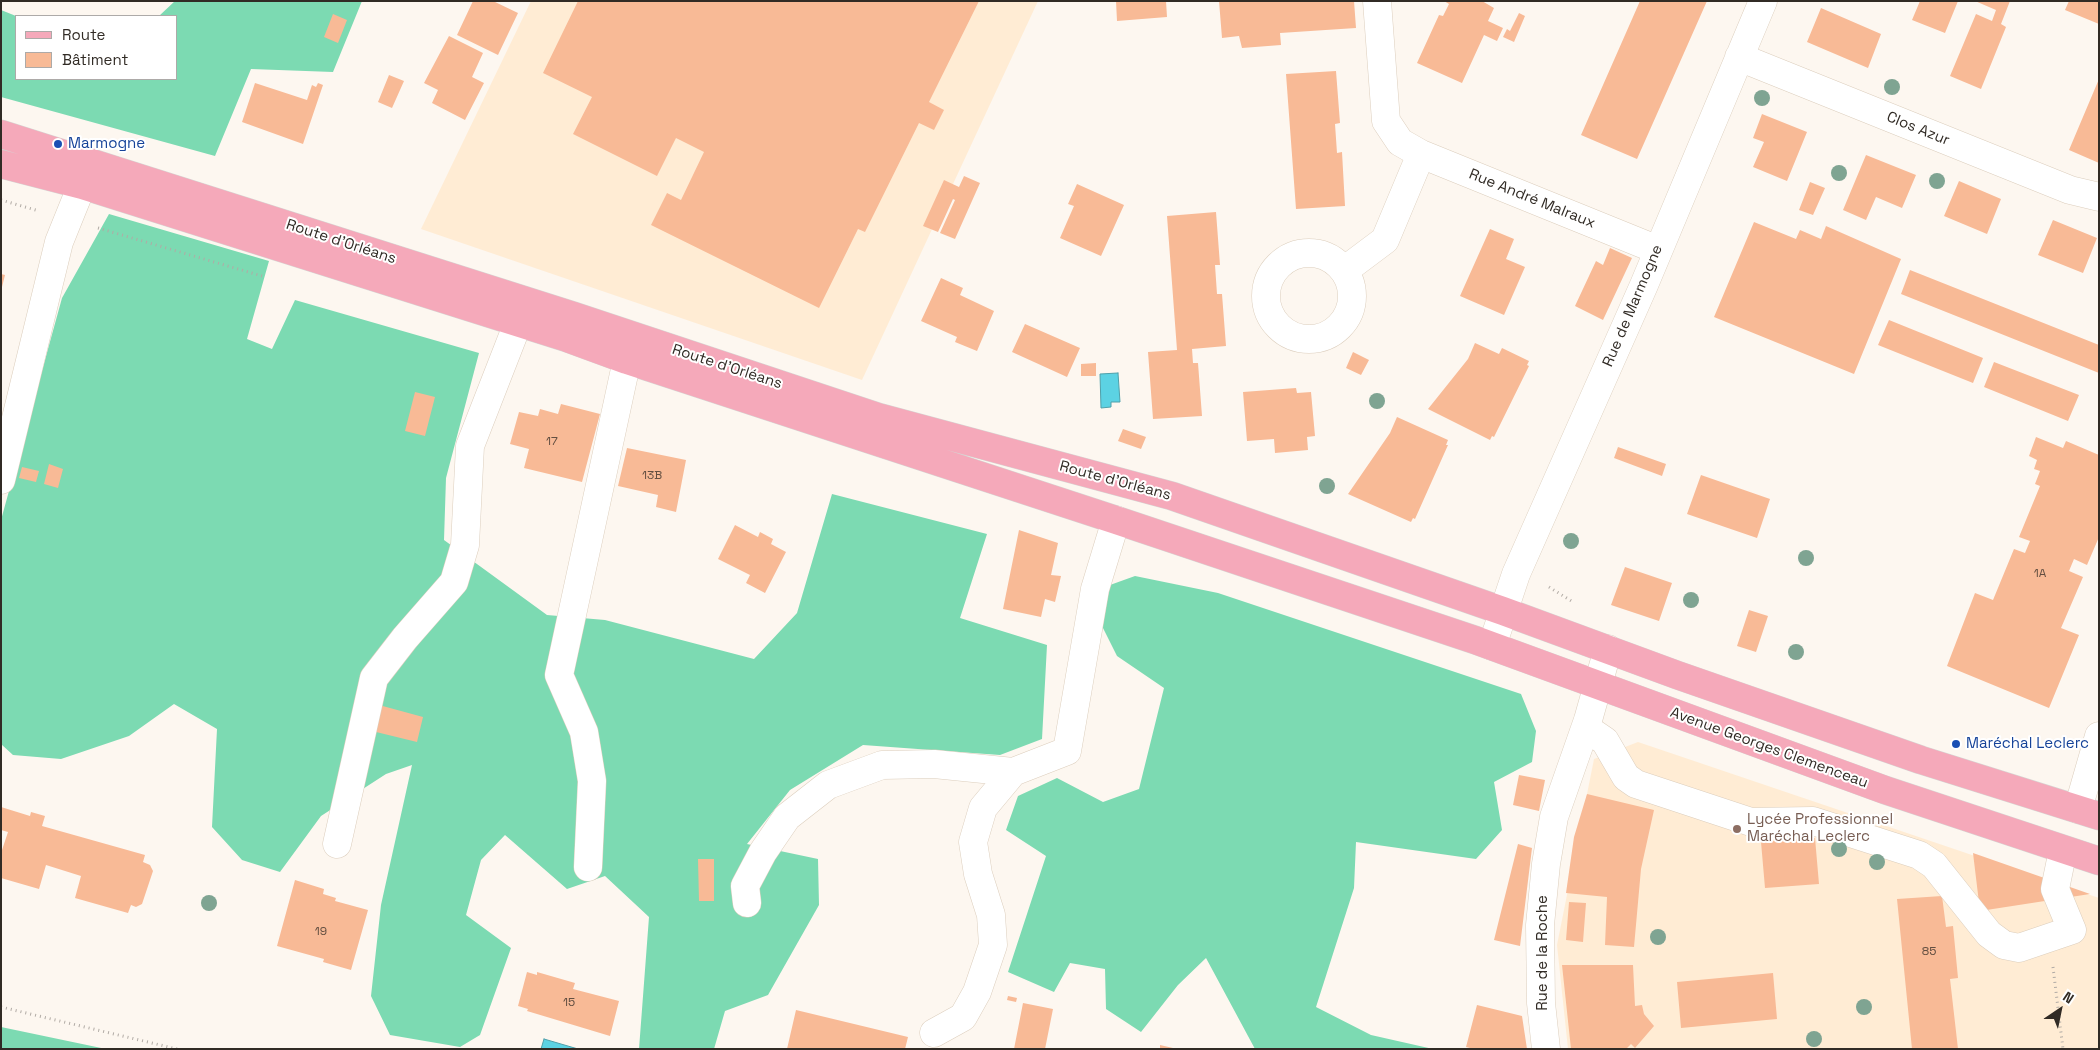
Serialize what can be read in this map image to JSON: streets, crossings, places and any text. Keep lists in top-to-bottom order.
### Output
{
  "streets": {
    "main road": ["Route d'Orléans", "Avenue Georges Clemenceau"],
    "street": [
      "Clos Azur",
      "Rue André Malraux",
      "Rue de Marmogne",
      "Rue de la Roche"
    ]
  },
  "crossings": [
    ["Clos Azur", "Rue de Marmogne"],
    ["Rue André Malraux", "Rue de Marmogne"],
    ["Route d'Orléans", "Rue de Marmogne"],
    ["Route d'Orléans", "Avenue Georges Clemenceau"],
    ["Rue de Marmogne", "Avenue Georges Clemenceau"],
    ["Avenue Georges Clemenceau", "Rue de la Roche"]
  ],
  "places": ["Marmogne", "Maréchal Leclerc", "Lycée Professionnel Maréchal Leclerc"],
  "house_numbers": [
    "17",
    "13B",
    "1A",
    "19",
    "85",
    "15"
  ],
  "legend": ["Route", "Bâtiment"],
  "north": "top right"
}
